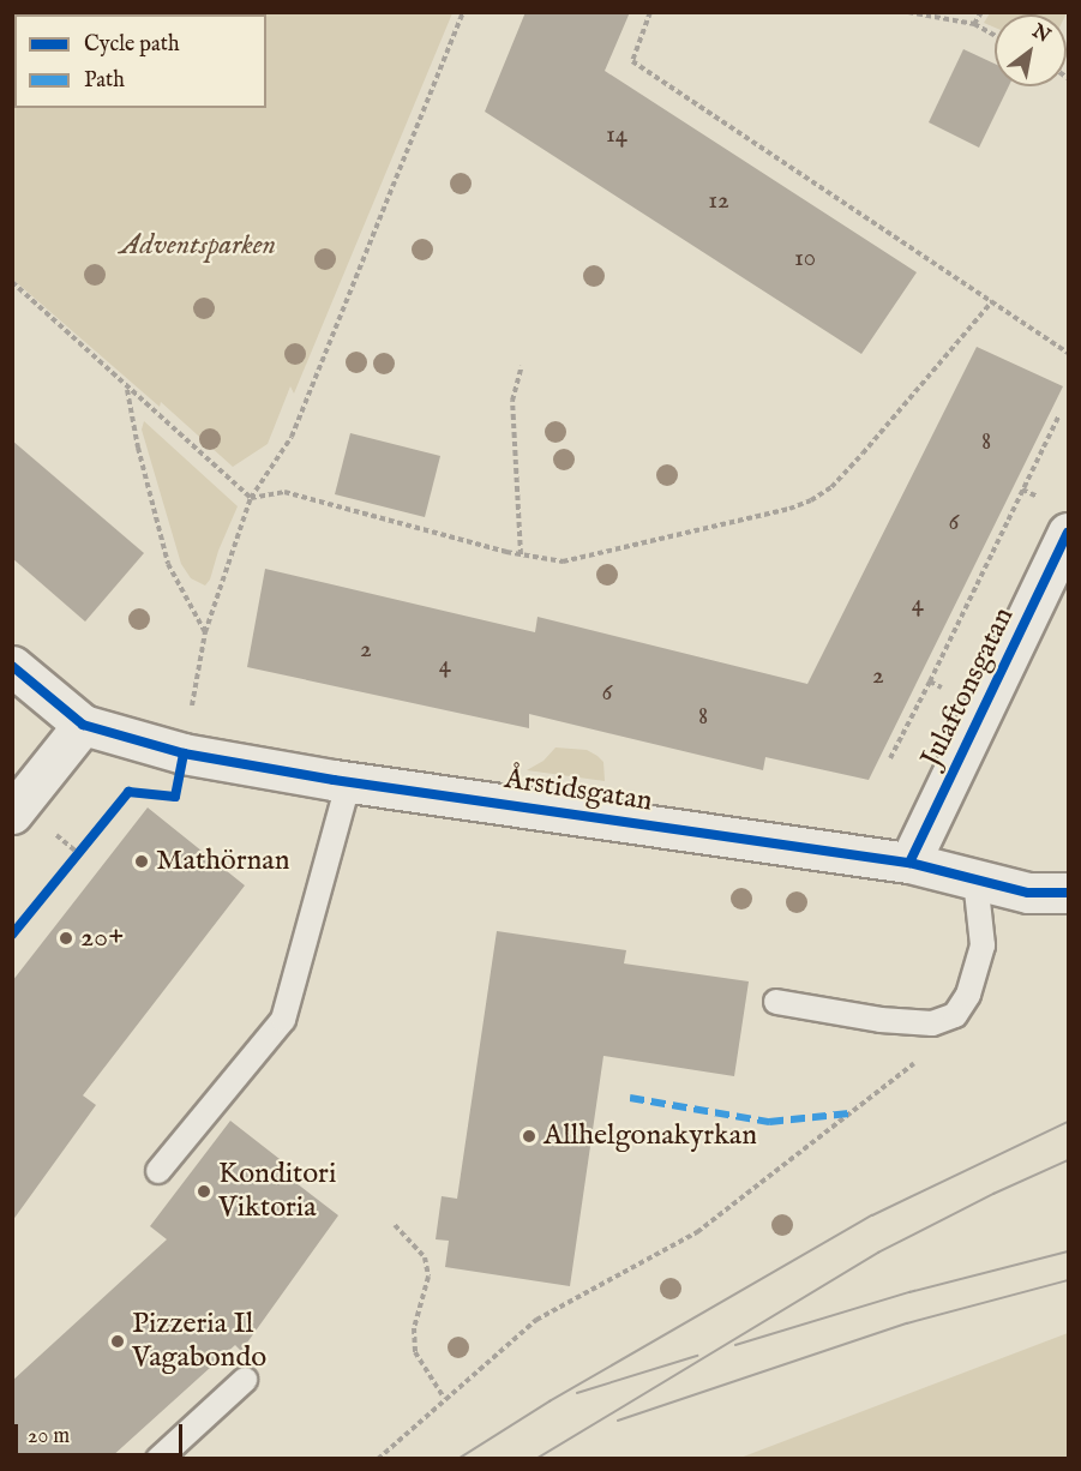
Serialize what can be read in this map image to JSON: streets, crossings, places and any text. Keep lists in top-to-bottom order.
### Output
{
  "streets": {
    "street": ["Julaftonsgatan", "Årstidsgatan"]
  },
  "crossings": [
    ["Julaftonsgatan", "Årstidsgatan"]
  ],
  "parks": ["Adventsparken"],
  "places": [
    "Mathörnan",
    "20+",
    "Allhelgonakyrkan",
    "Konditori Viktoria",
    "Pizzeria Il Vagabondo"
  ],
  "house_numbers": [
    "14",
    "12",
    "10",
    "8",
    "6",
    "4",
    "2",
    "4",
    "2",
    "6",
    "8"
  ],
  "legend": ["Cycle path", "Path"],
  "scale_bar": "20 m",
  "north": "top right"
}
